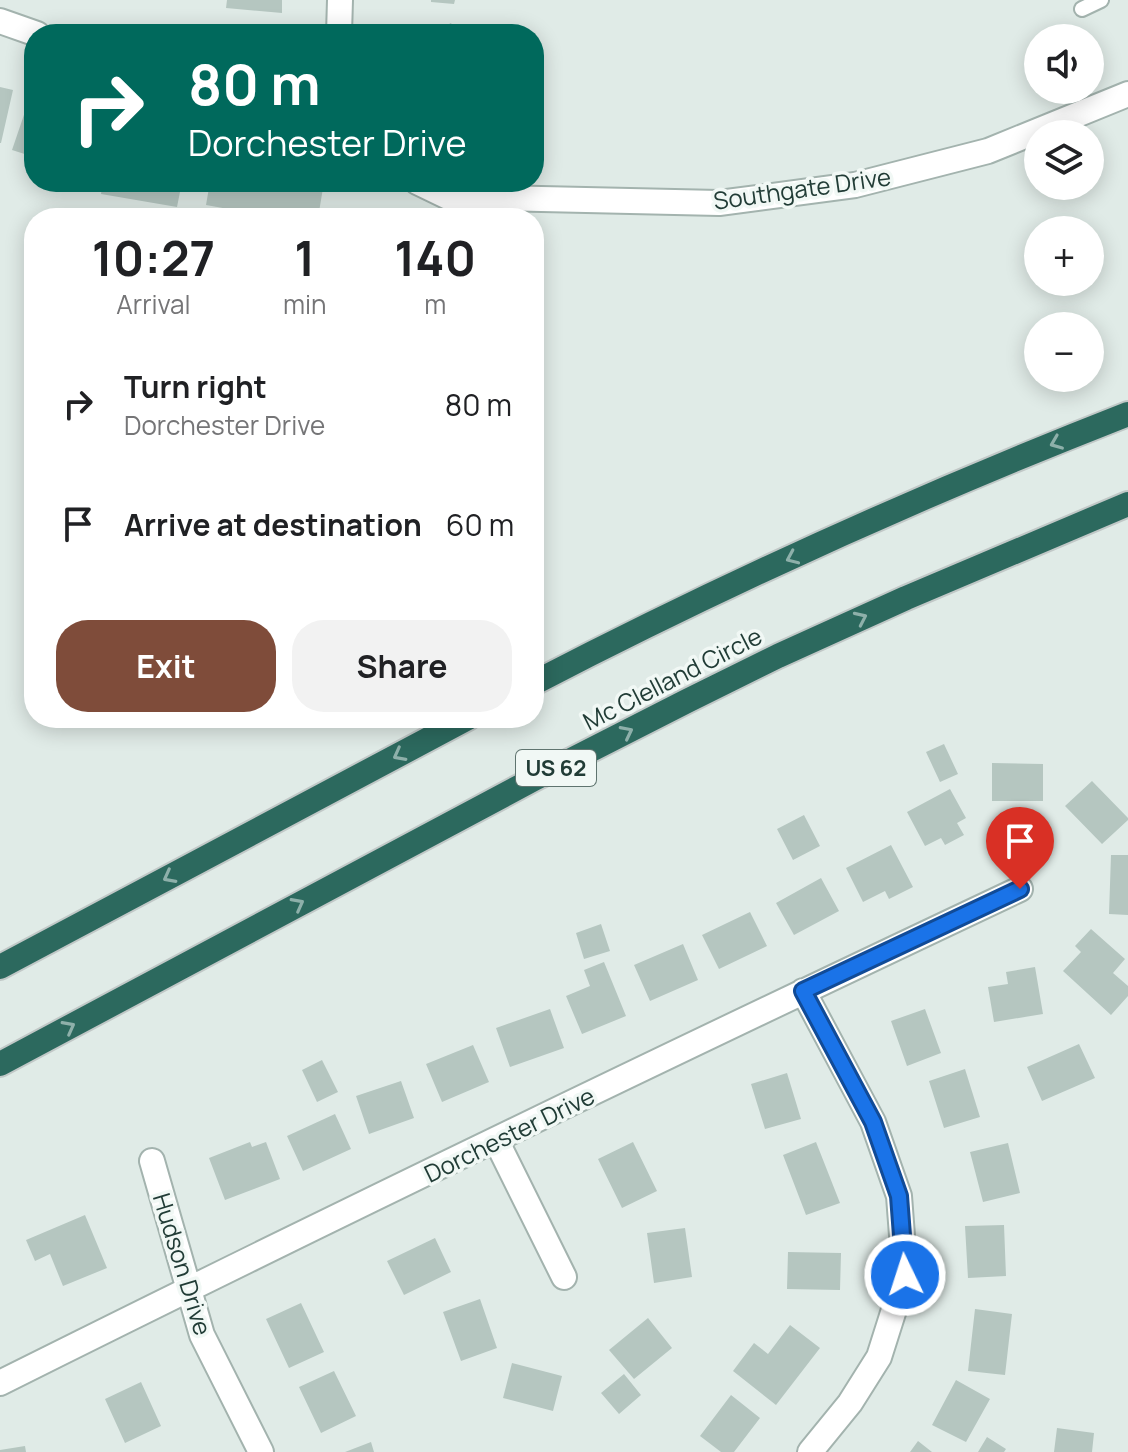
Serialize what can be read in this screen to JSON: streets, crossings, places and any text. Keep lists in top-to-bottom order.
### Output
{
  "streets": {
    "highway": ["Mc Clelland Circle", "US 62"],
    "street": ["Southgate Drive", "Dorchester Drive", "Hudson Drive"]
  },
  "crossings": [
    ["Dorchester Drive", "Hudson Drive"]
  ],
  "page": {
    "map_buttons": ["+", "−"],
    "turn": ["80 m", "Dorchester Drive"],
    "eta": [
      "10:27",
      "Arrival",
      "1",
      "min",
      "140",
      "m"
    ],
    "list": [
      {
        "name": "Turn right",
        "note": "Dorchester Drive",
        "value": "80 m"
      },
      {
        "name": "Arrive at destination",
        "value": "60 m"
      }
    ],
    "buttons": ["Exit", "Share"]
  }
}
